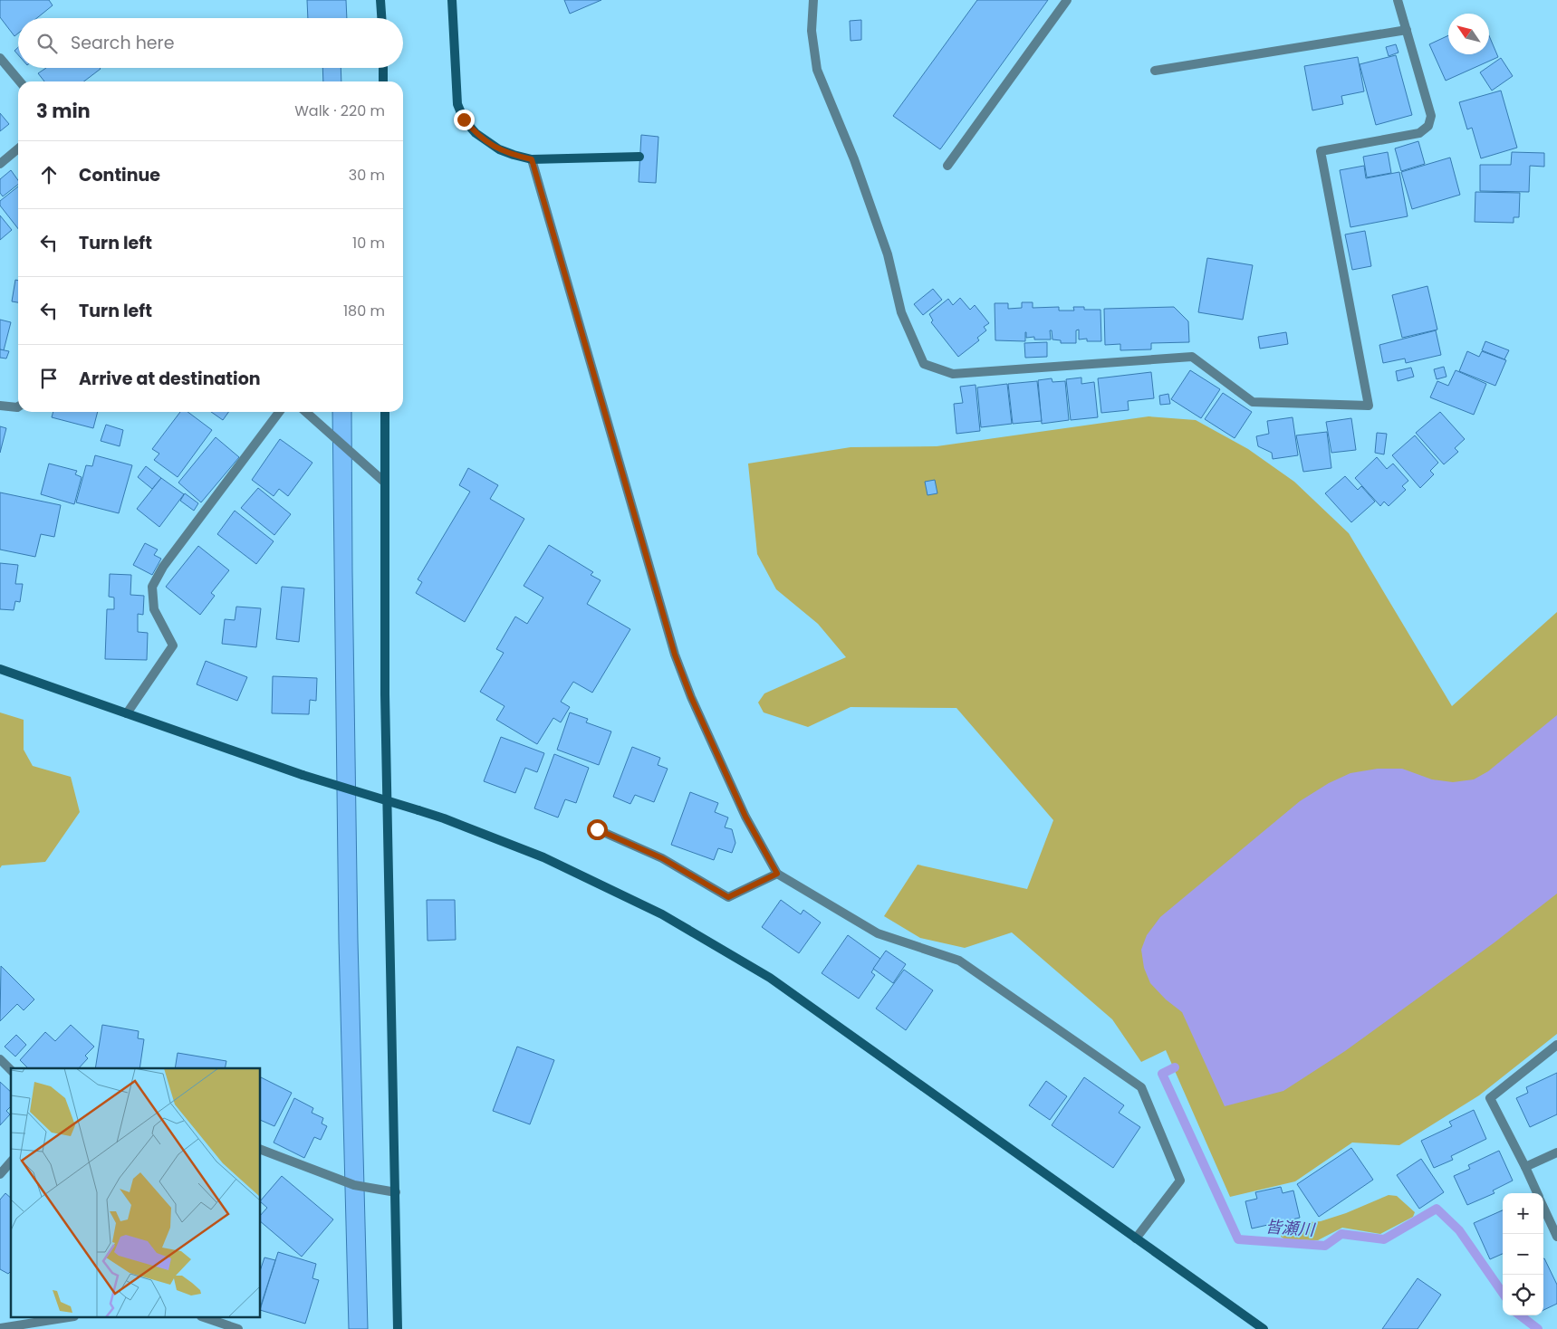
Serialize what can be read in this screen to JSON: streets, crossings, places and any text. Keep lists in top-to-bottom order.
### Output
{
  "water": ["皆瀬川"],
  "north": "top left",
  "page": {
    "search": "Search here",
    "heading": ["3 min", "Walk · 220 m"],
    "list": [
      ["Continue", "30 m"],
      ["Turn left", "10 m"],
      ["Turn left", "180 m"],
      "Arrive at destination"
    ],
    "map_buttons": ["+", "−"]
  }
}
